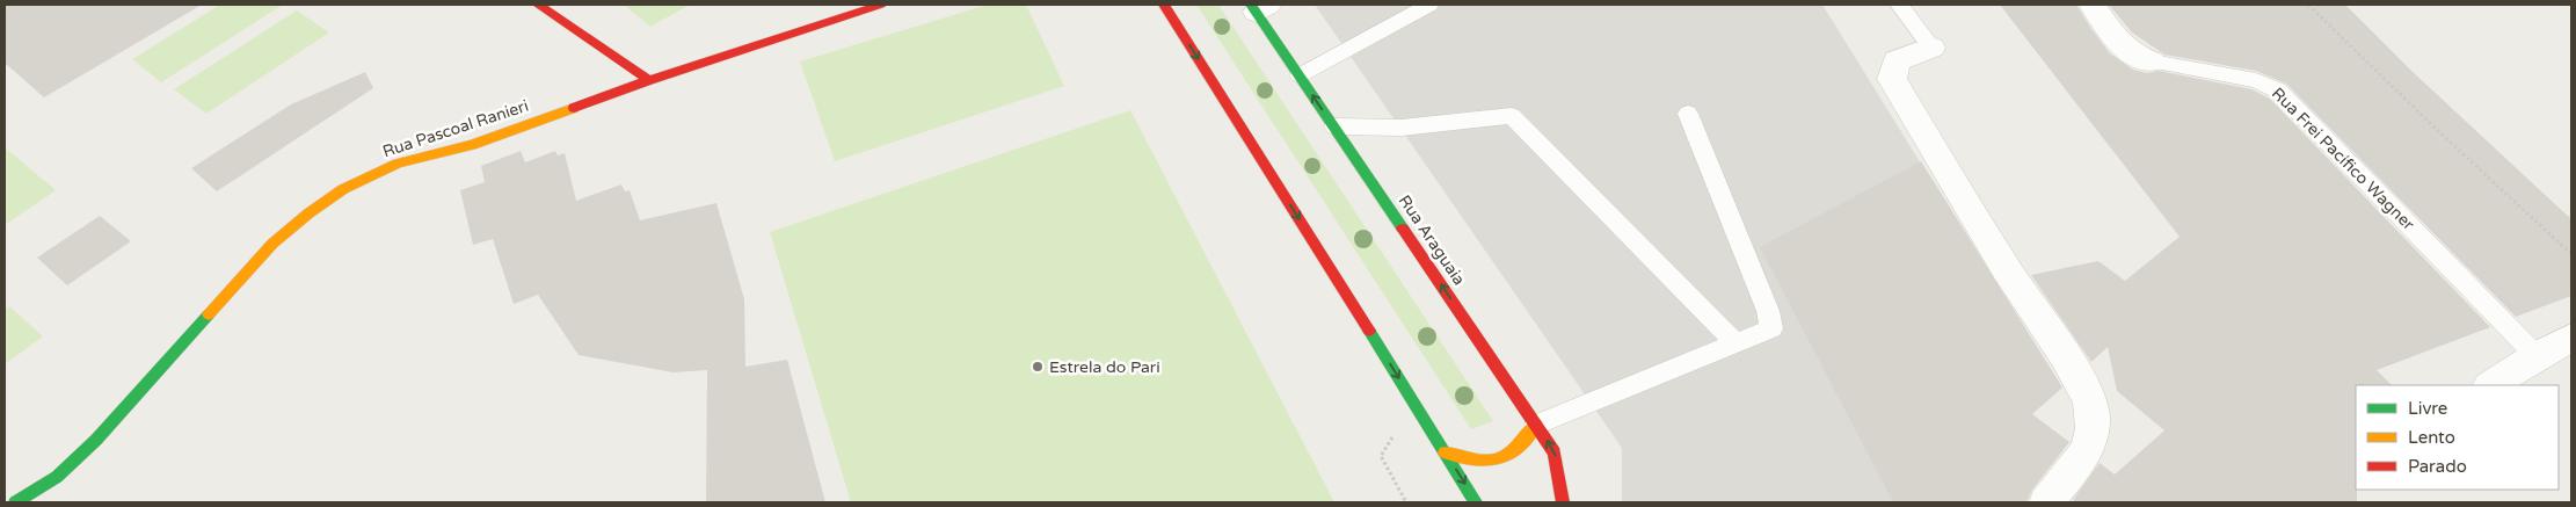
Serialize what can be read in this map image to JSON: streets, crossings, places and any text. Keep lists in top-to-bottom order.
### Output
{
  "streets": {
    "main road": ["Rua Pascoal Ranieri", "Rua Araguaia"],
    "street": ["Rua Frei Pacífico Wagner"]
  },
  "places": ["Estrela do Pari"],
  "legend": ["Livre", "Lento", "Parado"]
}
